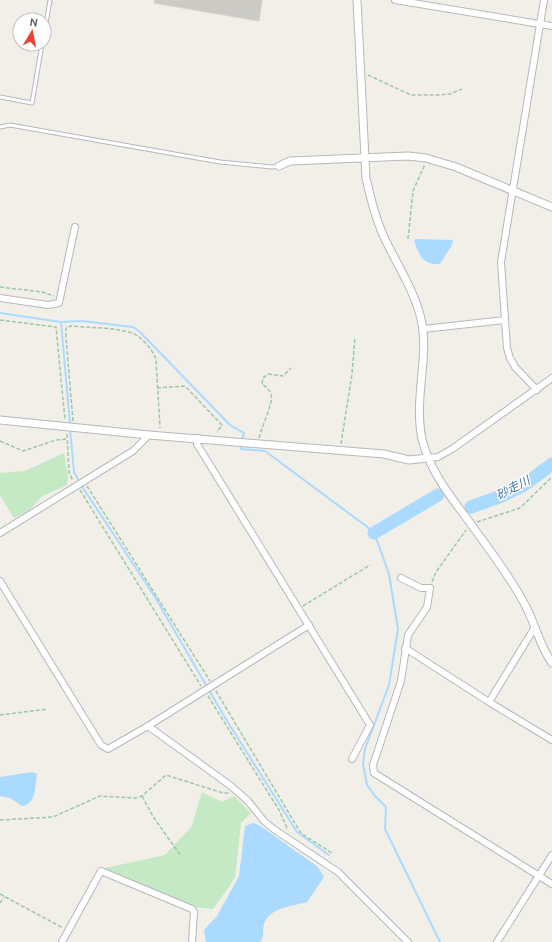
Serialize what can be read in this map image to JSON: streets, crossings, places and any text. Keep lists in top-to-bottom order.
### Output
{
  "water": ["砂走川"],
  "north": "top"
}
